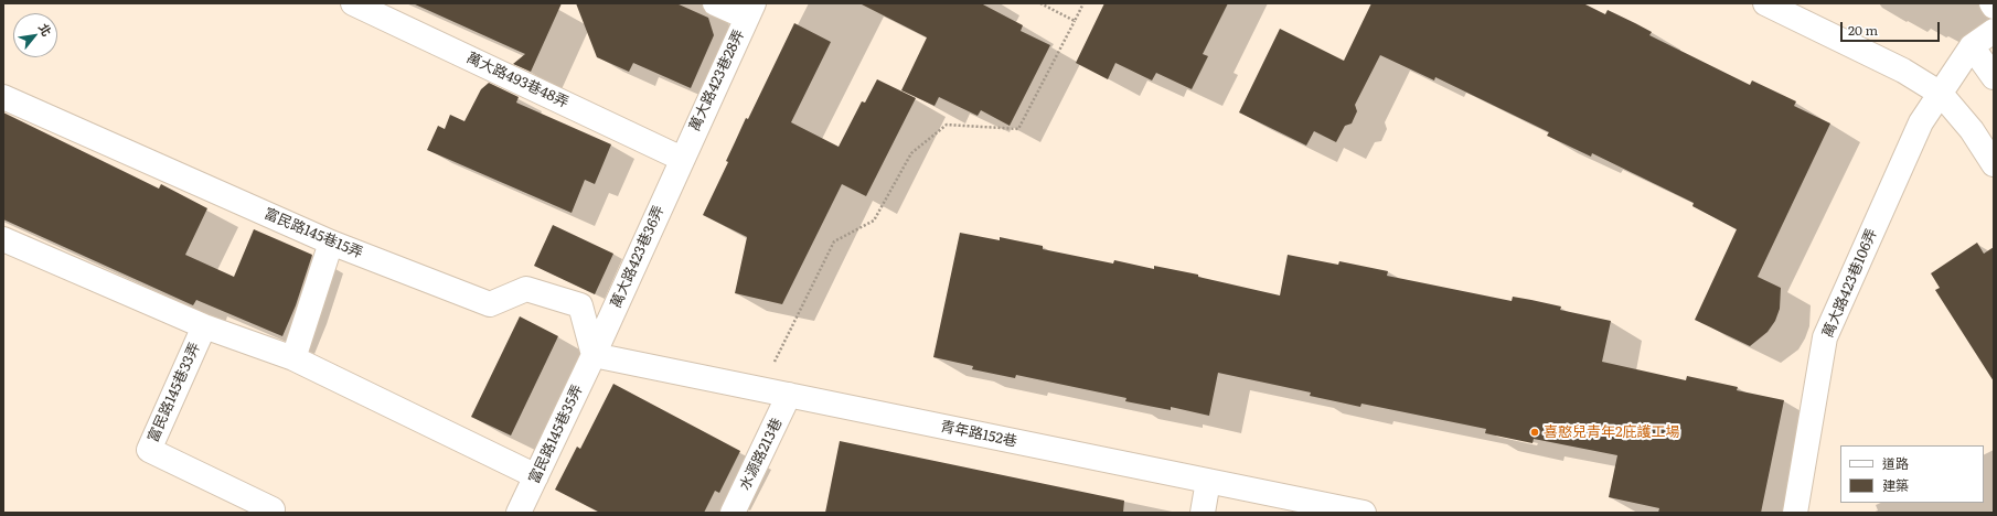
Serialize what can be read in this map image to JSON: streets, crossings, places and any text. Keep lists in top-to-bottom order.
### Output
{
  "streets": {
    "street": [
      "萬大路493巷48弄",
      "萬大路423巷28弄",
      "富民路145巷15弄",
      "萬大路423巷36弄",
      "萬大路423巷106弄",
      "富民路145巷33弄",
      "富民路145巷35弄",
      "青年路152巷",
      "水源路213巷"
    ]
  },
  "crossings": [
    ["萬大路493巷48弄", "萬大路423巷28弄"],
    ["萬大路493巷48弄", "萬大路423巷36弄"],
    ["萬大路423巷28弄", "萬大路423巷36弄"],
    ["富民路145巷15弄", "萬大路423巷36弄"],
    ["富民路145巷15弄", "富民路145巷35弄"],
    ["富民路145巷15弄", "青年路152巷"],
    ["萬大路423巷36弄", "富民路145巷35弄"],
    ["萬大路423巷36弄", "青年路152巷"],
    ["富民路145巷35弄", "青年路152巷"],
    ["青年路152巷", "水源路213巷"]
  ],
  "places": ["喜憨兒青年2庇護工場"],
  "legend": ["道路", "建築"],
  "scale_bar": "20 m",
  "north": "top right"
}
